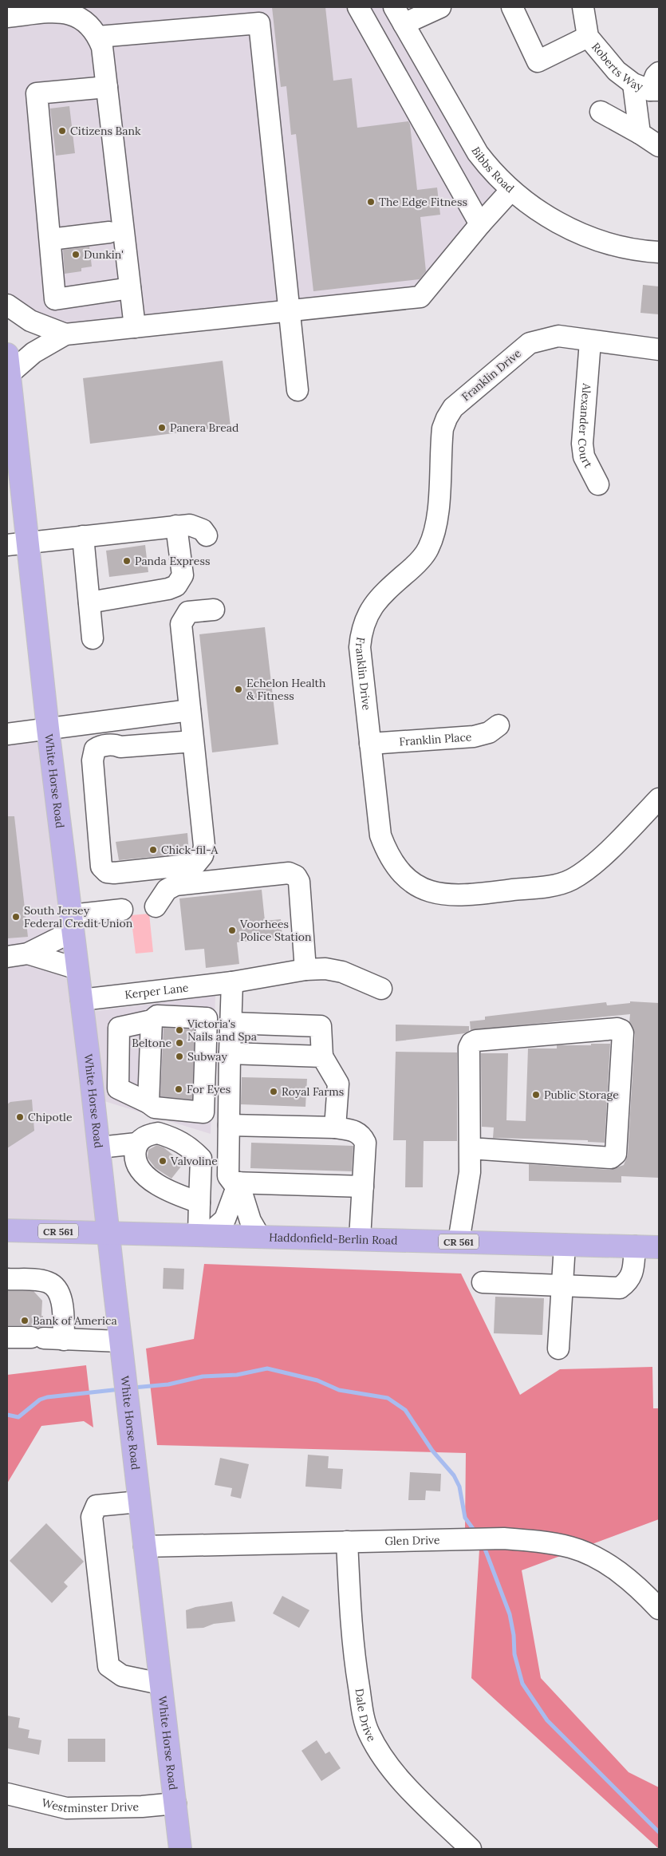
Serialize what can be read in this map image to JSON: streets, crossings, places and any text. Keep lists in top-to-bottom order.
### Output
{
  "streets": {
    "main road": ["White Horse Road", "CR 561", "Haddonfield-Berlin Road"],
    "street": [
      "Roberts Way",
      "Bibbs Road",
      "Franklin Drive",
      "Alexander Court",
      "Franklin Place",
      "Kerper Lane",
      "Glen Drive",
      "Dale Drive",
      "Westminster Drive"
    ]
  },
  "crossings": [
    ["Franklin Drive", "Alexander Court"],
    ["Franklin Drive", "Franklin Place"],
    ["White Horse Road", "Kerper Lane"],
    ["White Horse Road", "Haddonfield-Berlin Road"],
    ["White Horse Road", "Glen Drive"],
    ["White Horse Road", "Westminster Drive"],
    ["Glen Drive", "Dale Drive"]
  ],
  "places": [
    "Citizens Bank",
    "The Edge Fitness",
    "Dunkin'",
    "Panera Bread",
    "Panda Express",
    "Echelon Health & Fitness",
    "Chick-fil-A",
    "South Jersey Federal Credit Union",
    "Voorhees Police Station",
    "Victoria's Nails and Spa",
    "Beltone",
    "Subway",
    "For Eyes",
    "Royal Farms",
    "Public Storage",
    "Chipotle",
    "Valvoline",
    "Bank of America"
  ]
}
